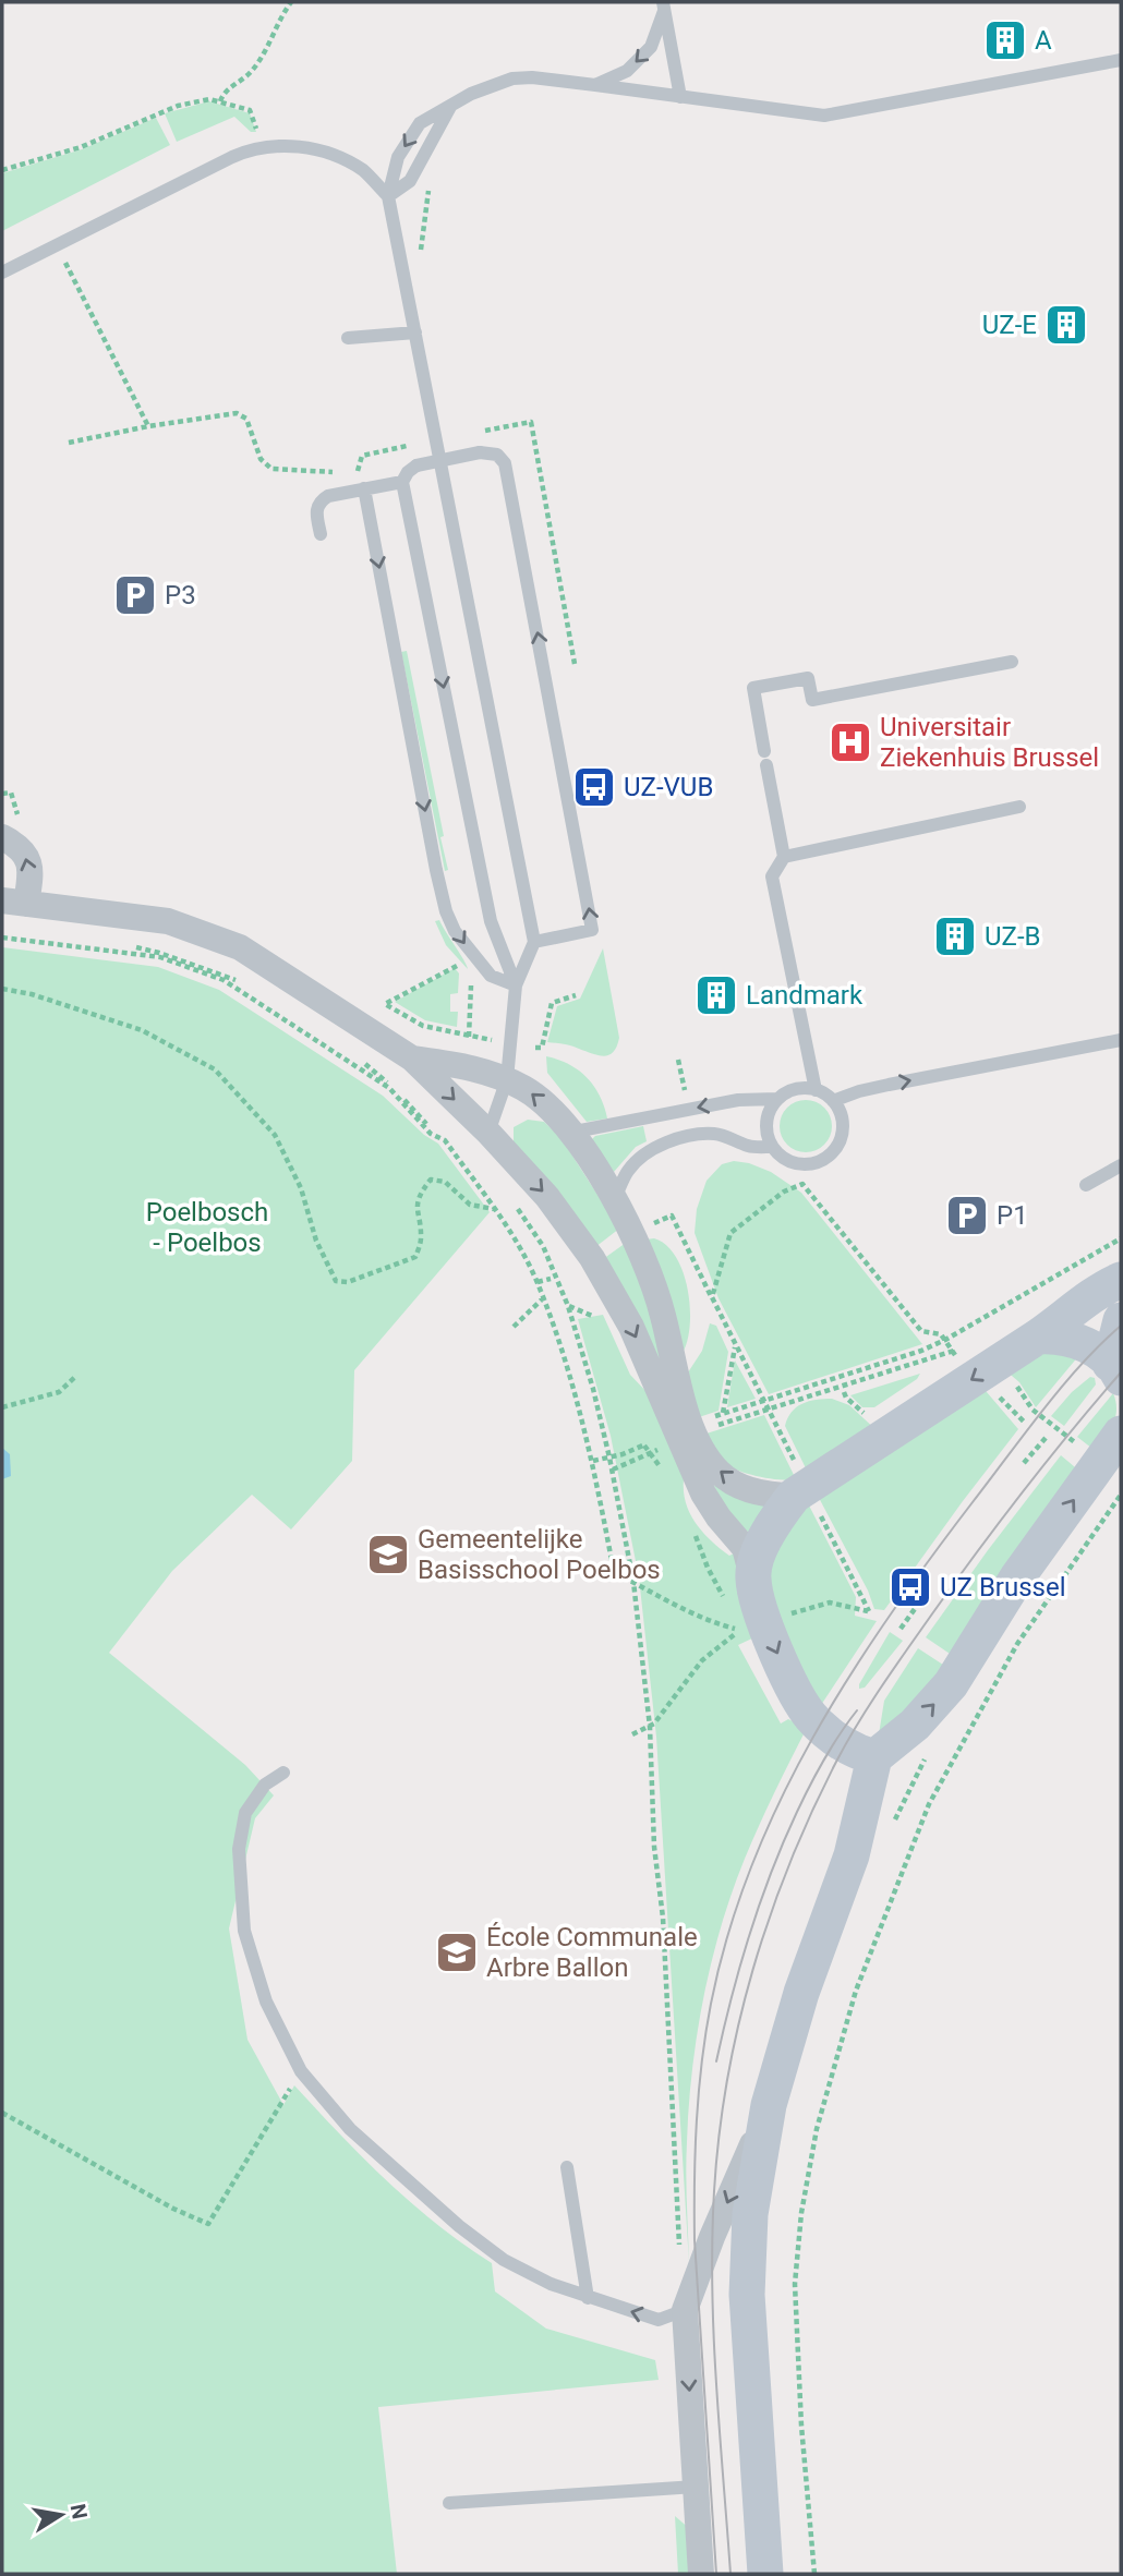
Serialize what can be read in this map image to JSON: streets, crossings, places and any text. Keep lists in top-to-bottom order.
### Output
{
  "parks": ["Poelbosch - Poelbos"],
  "places": {
    "building": [
      "A",
      "UZ-E",
      "UZ-B",
      "Landmark"
    ],
    "parking": ["P3", "P1"],
    "hospital": ["Universitair Ziekenhuis Brussel"],
    "bus stop": ["UZ-VUB", "UZ Brussel"],
    "school or university": ["Gemeentelijke Basisschool Poelbos", "École Communale Arbre Ballon"]
  },
  "north": "right"
}
